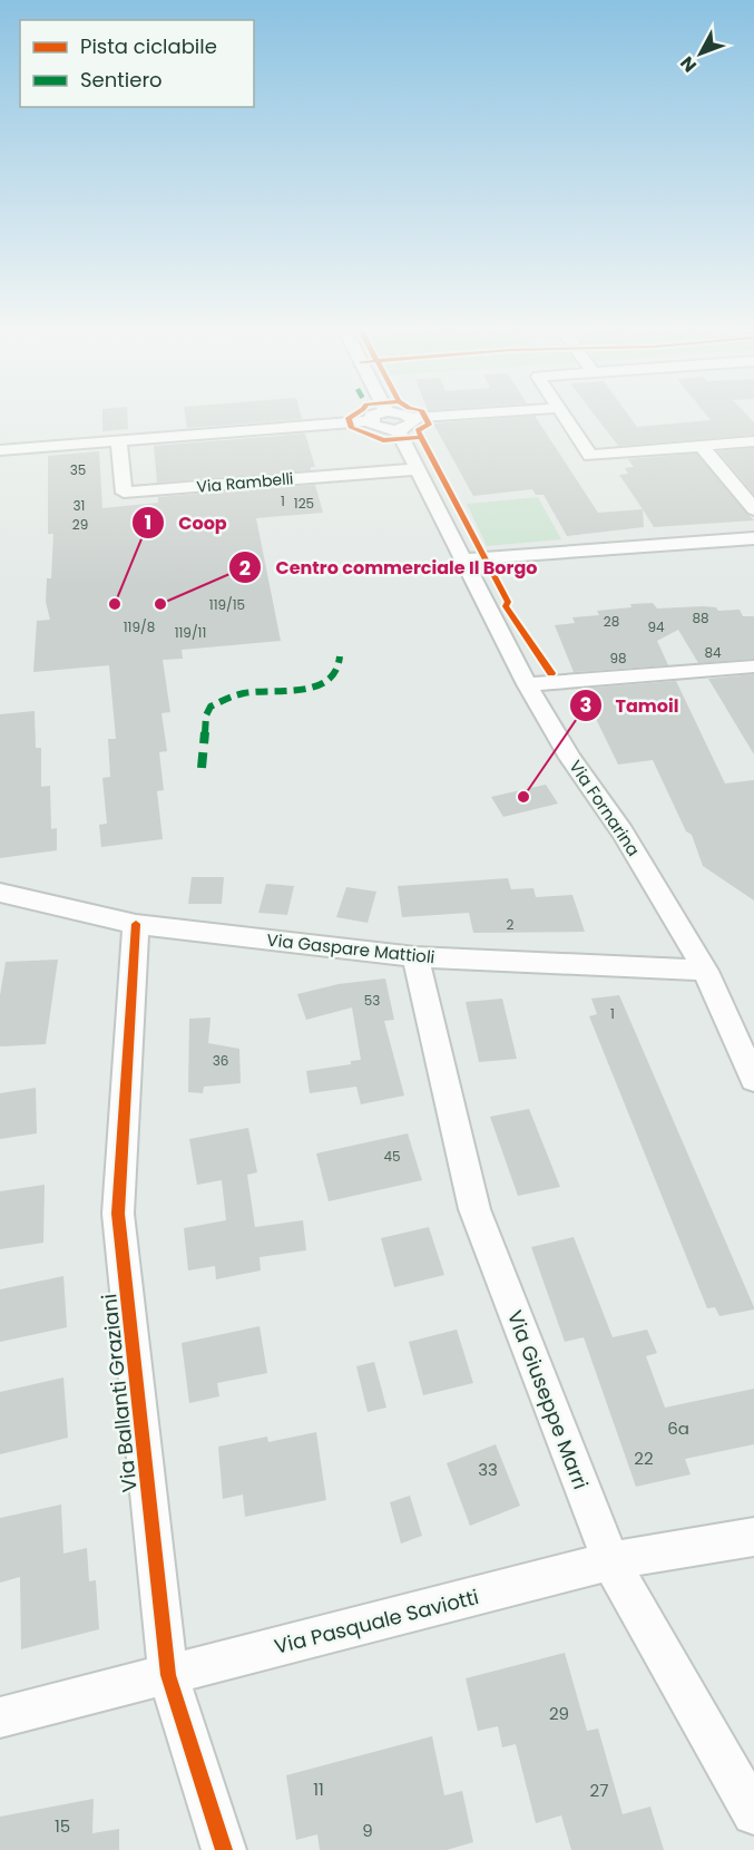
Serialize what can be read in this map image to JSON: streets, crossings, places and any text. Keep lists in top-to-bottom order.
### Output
{
  "streets": {
    "street": [
      "Via Rambelli",
      "Via Fornarina",
      "Via Gaspare Mattioli",
      "Via Ballanti Graziani",
      "Via Giuseppe Marri",
      "Via Pasquale Saviotti"
    ]
  },
  "crossings": [
    ["Via Rambelli", "Via Fornarina"],
    ["Via Fornarina", "Via Gaspare Mattioli"],
    ["Via Gaspare Mattioli", "Via Ballanti Graziani"],
    ["Via Gaspare Mattioli", "Via Giuseppe Marri"],
    ["Via Ballanti Graziani", "Via Pasquale Saviotti"],
    ["Via Giuseppe Marri", "Via Pasquale Saviotti"]
  ],
  "places": ["Coop", "Centro commerciale Il Borgo", "Tamoil"],
  "house_numbers": [
    "35",
    "1",
    "125",
    "31",
    "29",
    "119/15",
    "88",
    "28",
    "119/8",
    "94",
    "119/11",
    "84",
    "98",
    "2",
    "53",
    "1",
    "36",
    "45",
    "6a",
    "22",
    "33",
    "29",
    "11",
    "27",
    "15",
    "9"
  ],
  "legend": ["Pista ciclabile", "Sentiero"],
  "north": "bottom left"
}
